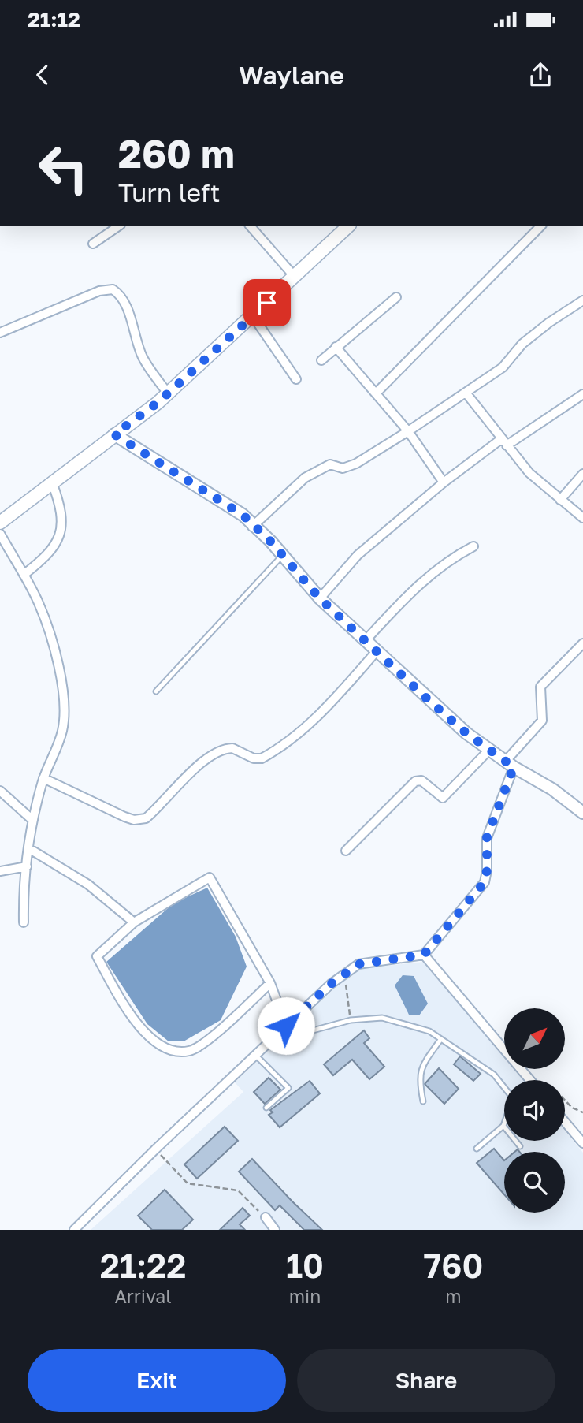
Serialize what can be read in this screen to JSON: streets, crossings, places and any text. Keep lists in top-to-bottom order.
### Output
{
  "north": "top right",
  "page": {
    "status": "21:12",
    "header": "Waylane",
    "turn": ["260 m", "Turn left"],
    "eta": [
      "21:22",
      "Arrival",
      "10",
      "min",
      "760",
      "m"
    ],
    "buttons": ["Exit", "Share"]
  }
}
